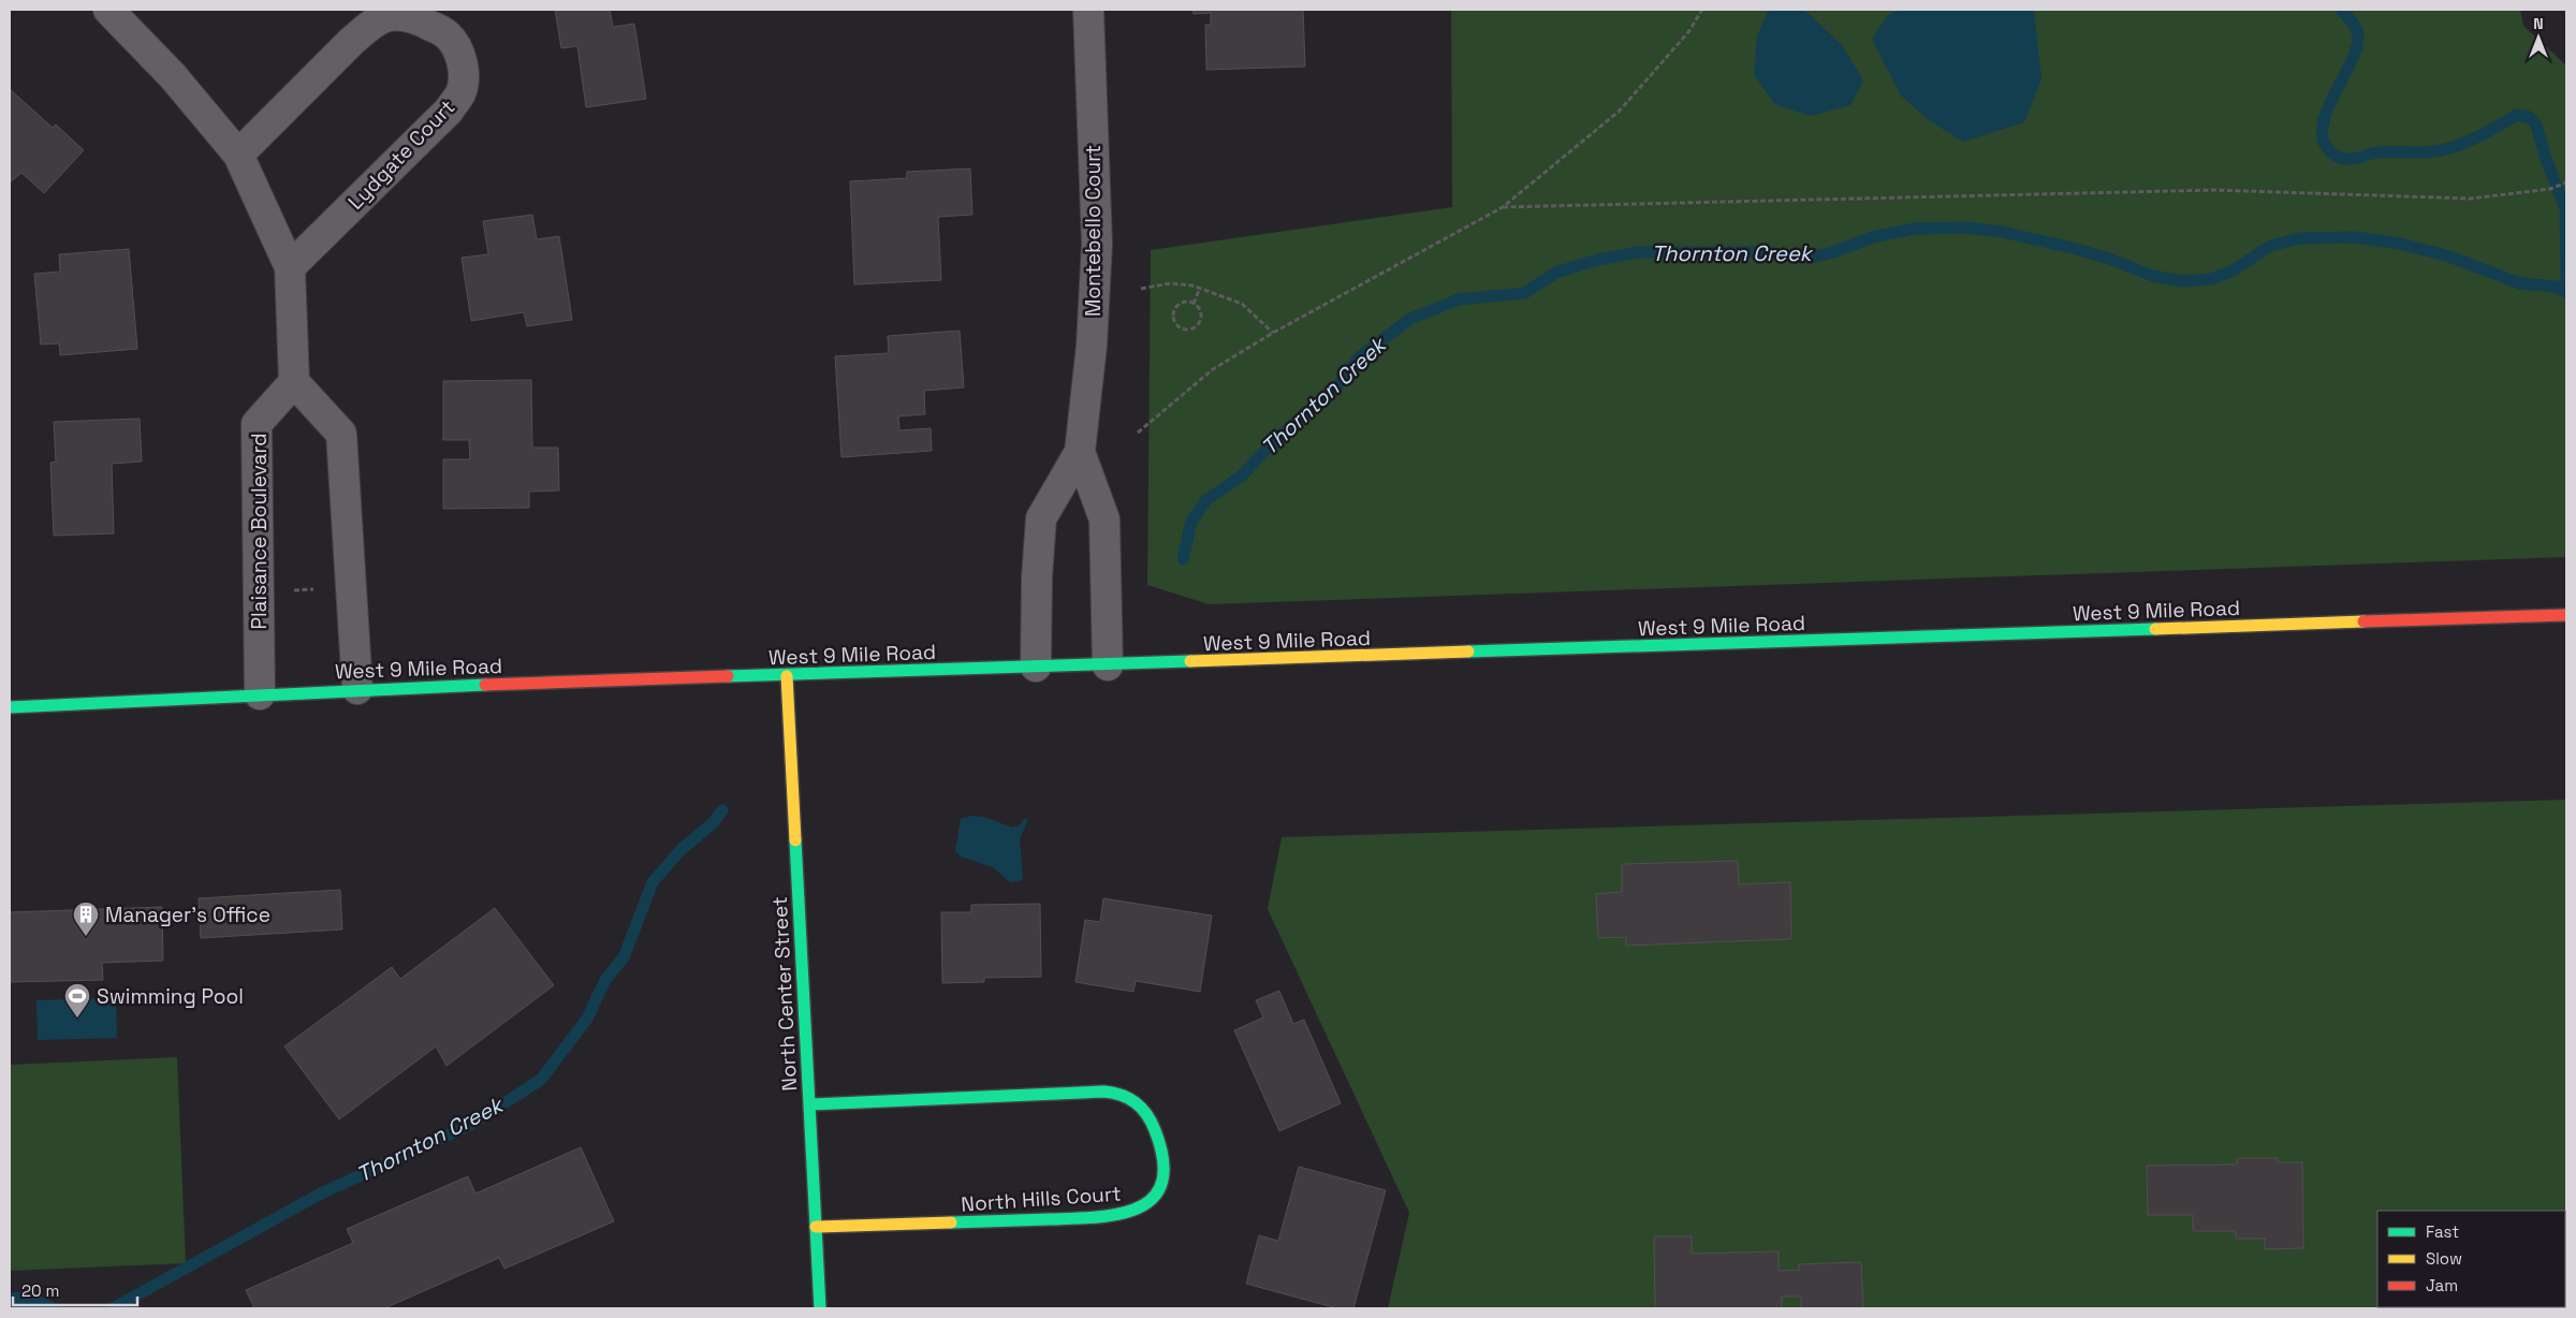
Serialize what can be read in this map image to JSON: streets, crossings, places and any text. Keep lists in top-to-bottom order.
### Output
{
  "streets": {
    "street": [
      "Lydgate Court",
      "Montebello Court",
      "Plaisance Boulevard",
      "West 9 Mile Road",
      "North Center Street",
      "North Hills Court"
    ]
  },
  "crossings": [
    ["Montebello Court", "West 9 Mile Road"],
    ["Plaisance Boulevard", "West 9 Mile Road"],
    ["West 9 Mile Road", "North Center Street"],
    ["North Center Street", "North Hills Court"]
  ],
  "water": ["Thornton Creek"],
  "places": {
    "building": ["Manager's Office"],
    "sports": ["Swimming Pool"]
  },
  "legend": ["Fast", "Slow", "Jam"],
  "scale_bar": "20 m",
  "north": "top"
}
